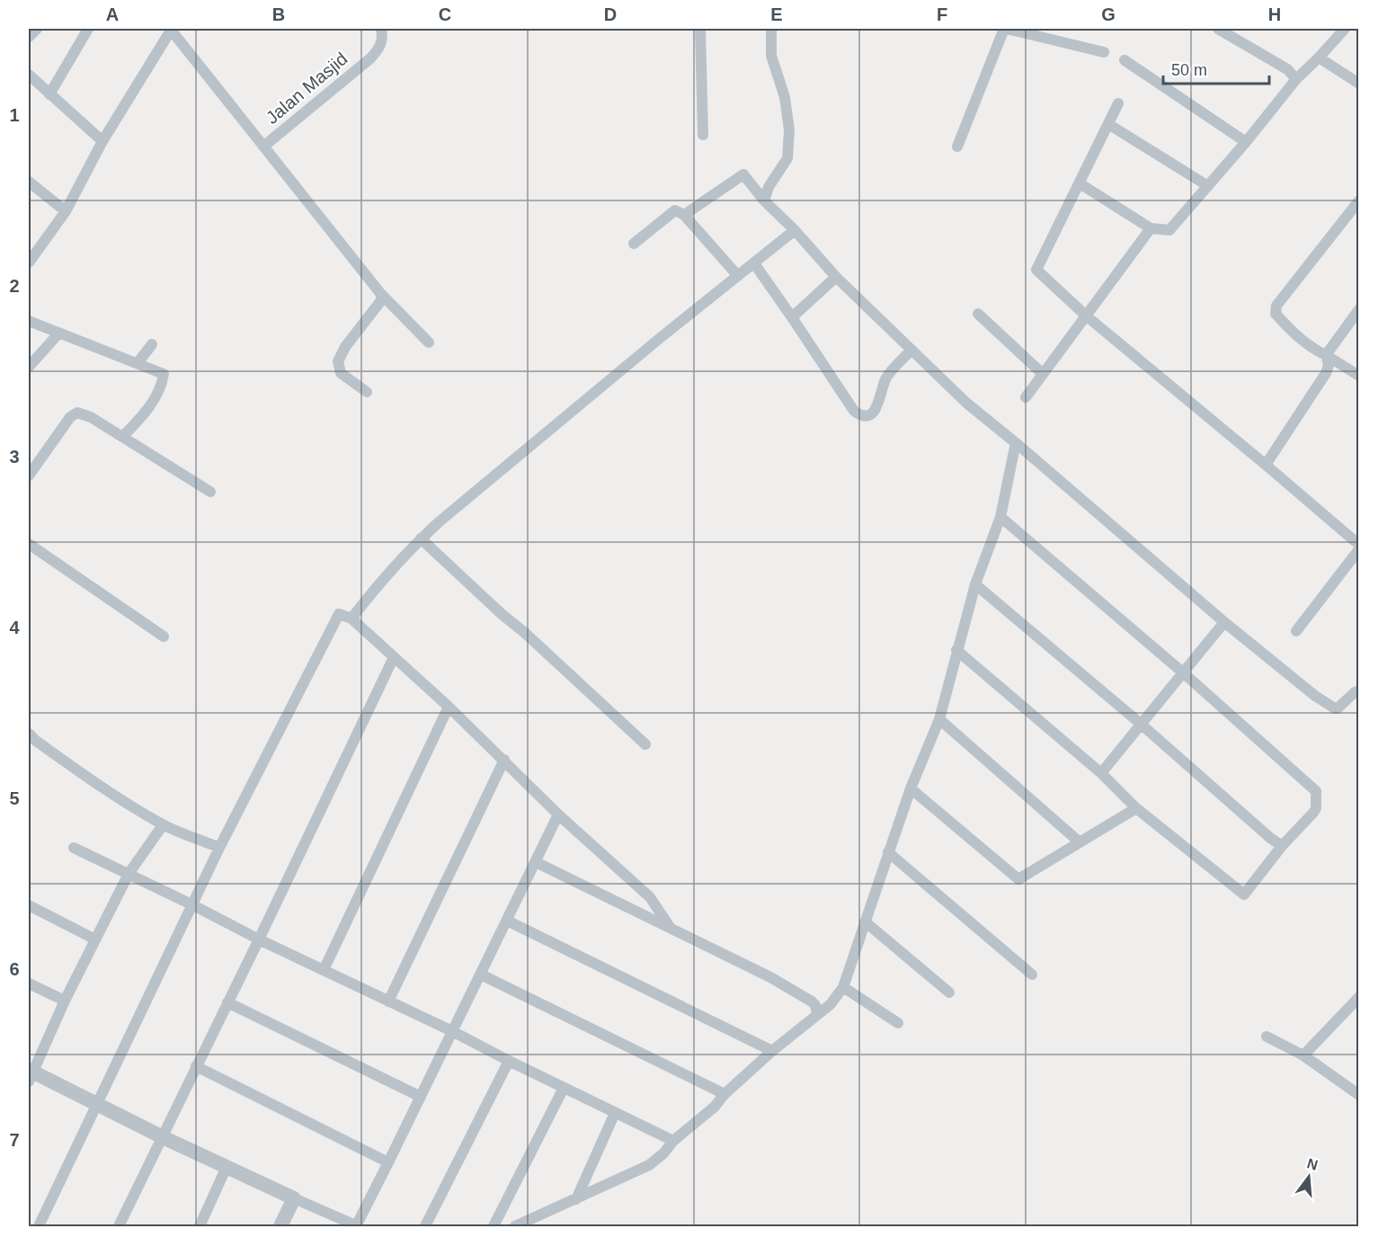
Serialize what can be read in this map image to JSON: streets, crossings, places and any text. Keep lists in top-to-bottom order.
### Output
{
  "streets": {
    "street": ["Jalan Masjid"]
  },
  "scale_bar": "50 m",
  "north": "top",
  "grid": {
    "columns": [
      "A",
      "B",
      "C",
      "D",
      "E",
      "F",
      "G",
      "H"
    ],
    "rows": [
      "1",
      "2",
      "3",
      "4",
      "5",
      "6",
      "7"
    ]
  }
}
